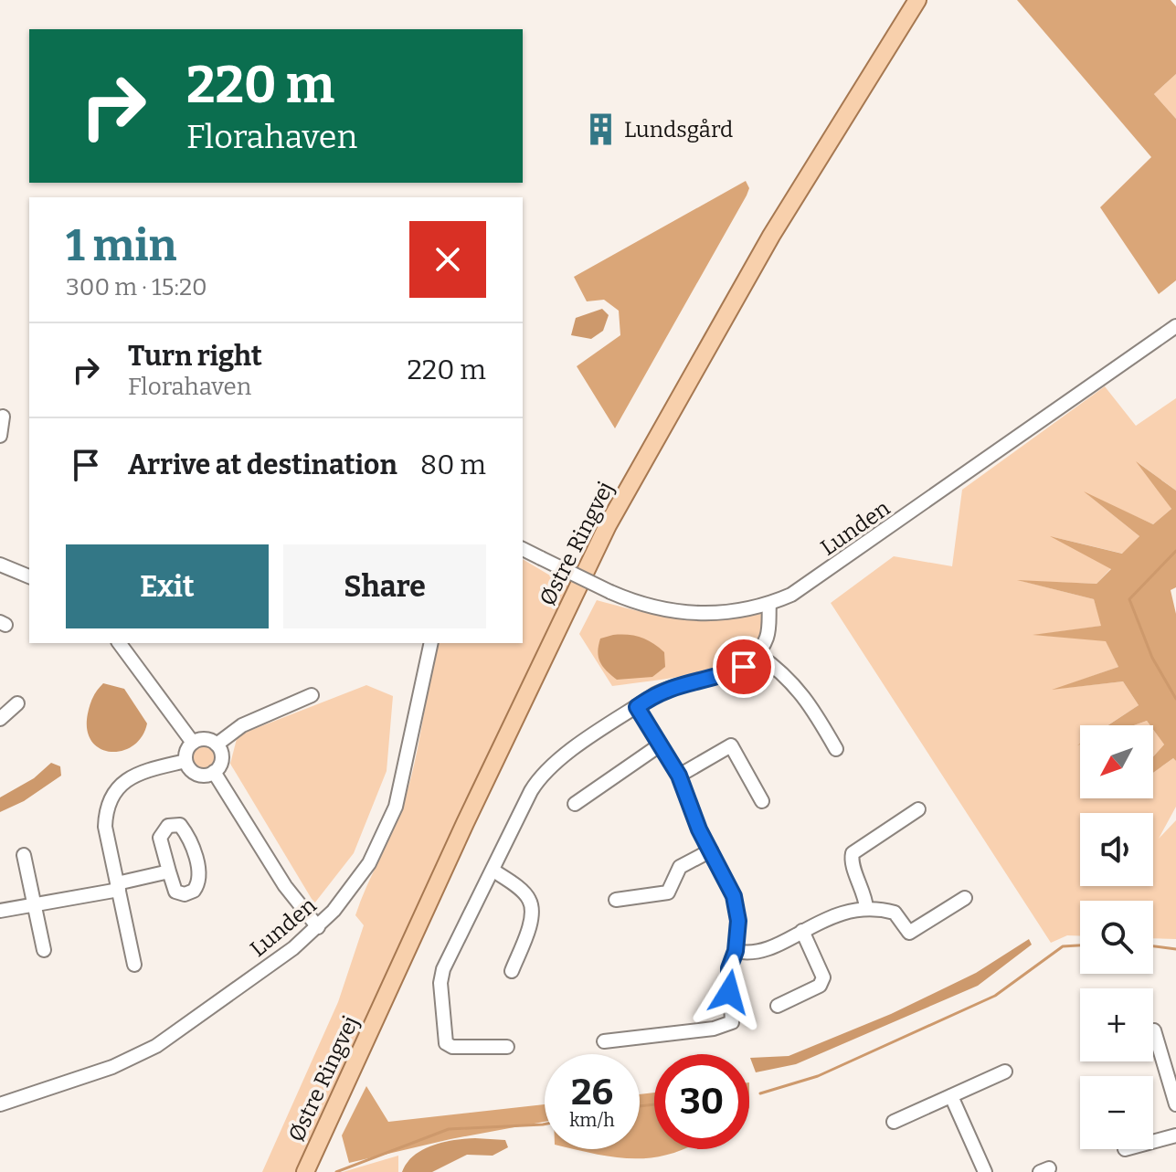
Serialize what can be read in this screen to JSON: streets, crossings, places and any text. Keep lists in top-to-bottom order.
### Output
{
  "streets": {
    "main road": ["Østre Ringvej"],
    "street": ["Lunden"]
  },
  "places": {
    "building": ["Lundsgård"]
  },
  "north": "bottom left",
  "page": {
    "turn": ["220 m", "Florahaven"],
    "heading": ["1 min", "300 m · 15:20"],
    "list": [
      {
        "name": "Turn right",
        "note": "Florahaven",
        "value": "220 m"
      },
      {
        "name": "Arrive at destination",
        "value": "80 m"
      }
    ],
    "buttons": ["Exit", "Share"],
    "map_buttons": ["+", "−"],
    "speed": "26 km/h",
    "limit": "30"
  }
}
